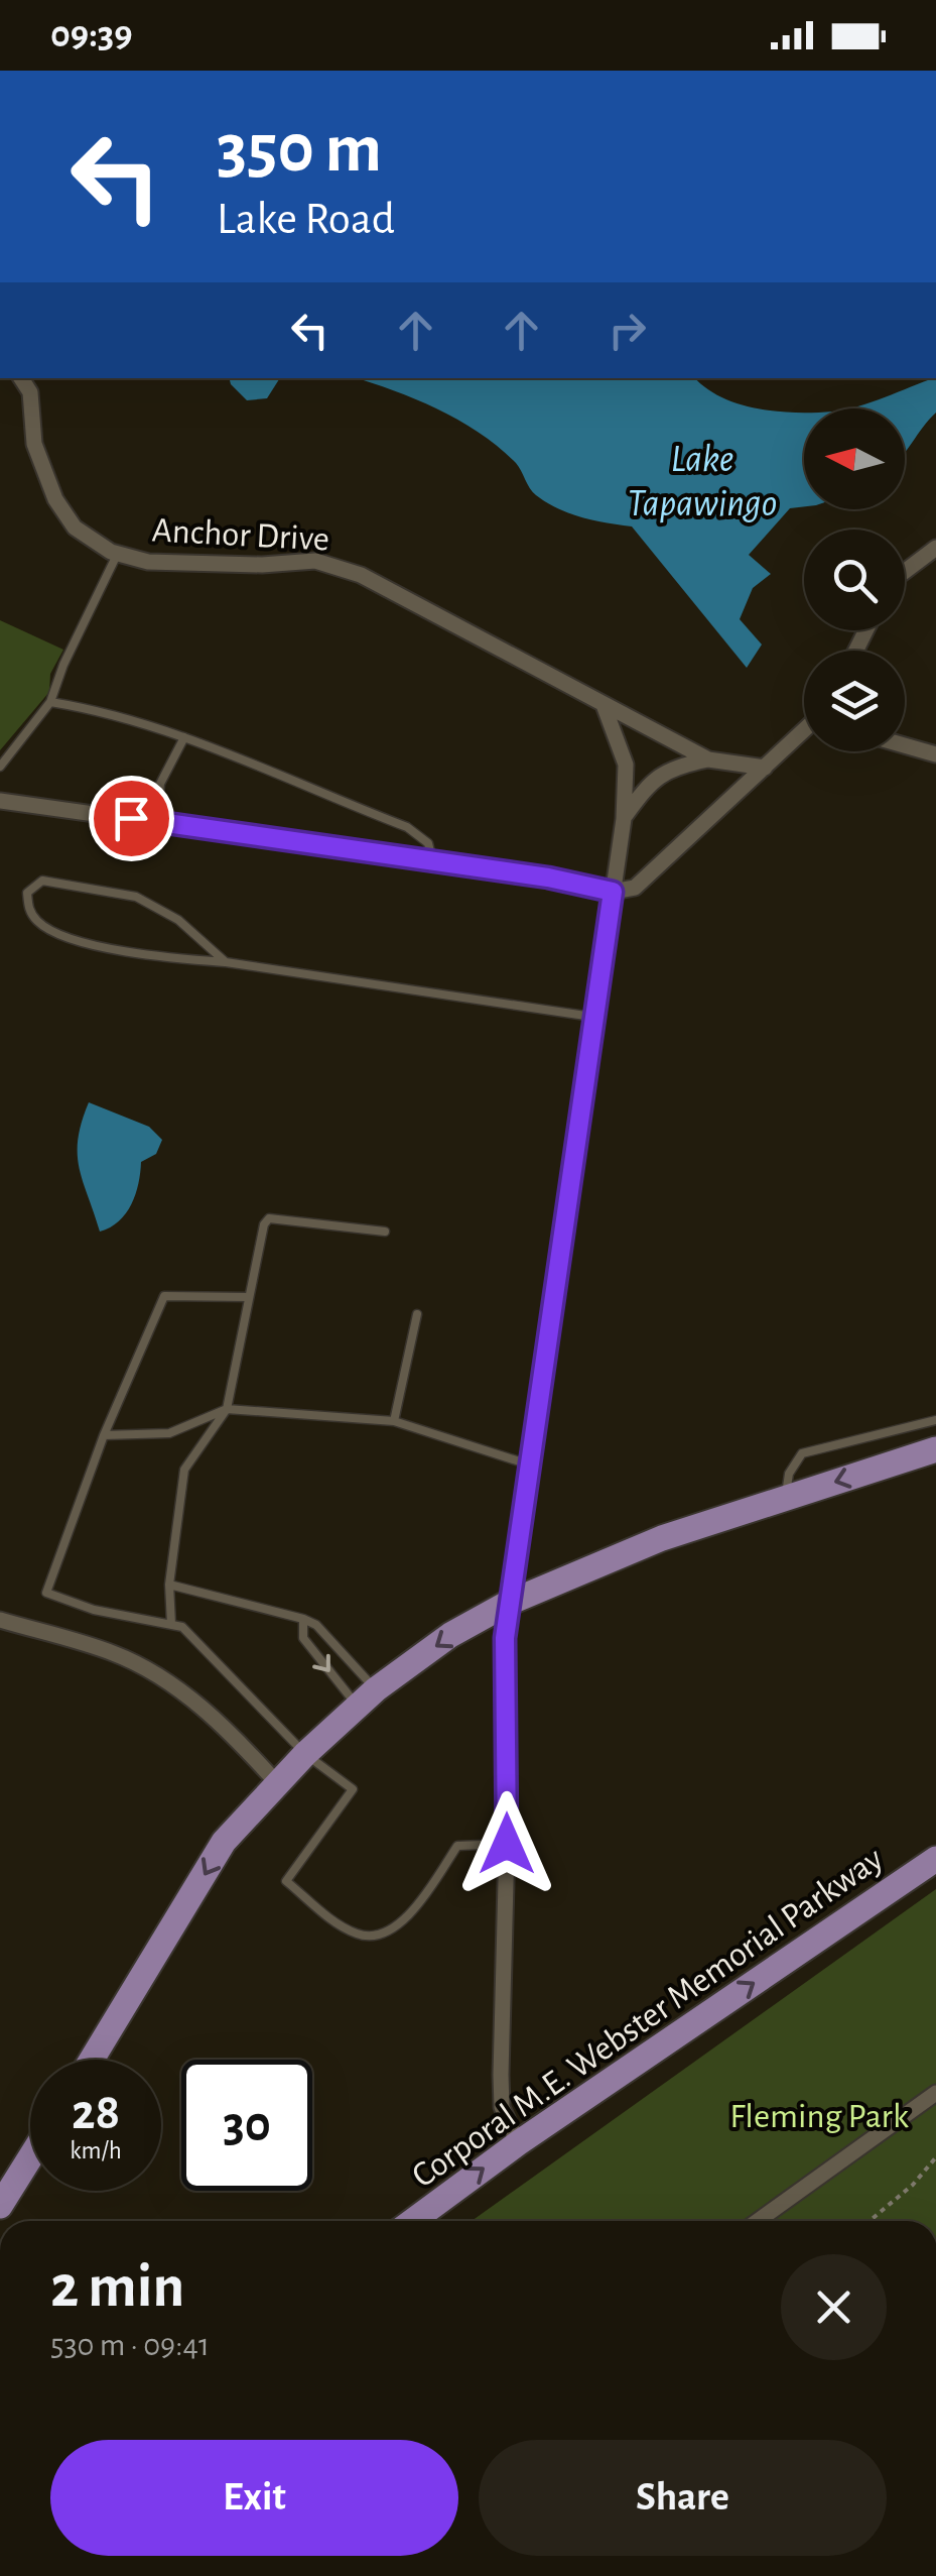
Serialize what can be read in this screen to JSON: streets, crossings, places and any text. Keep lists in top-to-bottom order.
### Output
{
  "streets": {
    "main road": ["Corporal M.E. Webster Memorial Parkway"],
    "street": ["Anchor Drive"]
  },
  "one_way": ["Corporal M.E. Webster Memorial Parkway"],
  "water": ["Lake Tapawingo"],
  "parks": ["Fleming Park"],
  "north": "left",
  "page": {
    "status": "09:39",
    "turn": ["350 m", "Lake Road"],
    "speed": "28 km/h",
    "limit": "30",
    "heading": ["2 min", "530 m · 09:41"],
    "buttons": ["Exit", "Share"]
  }
}
